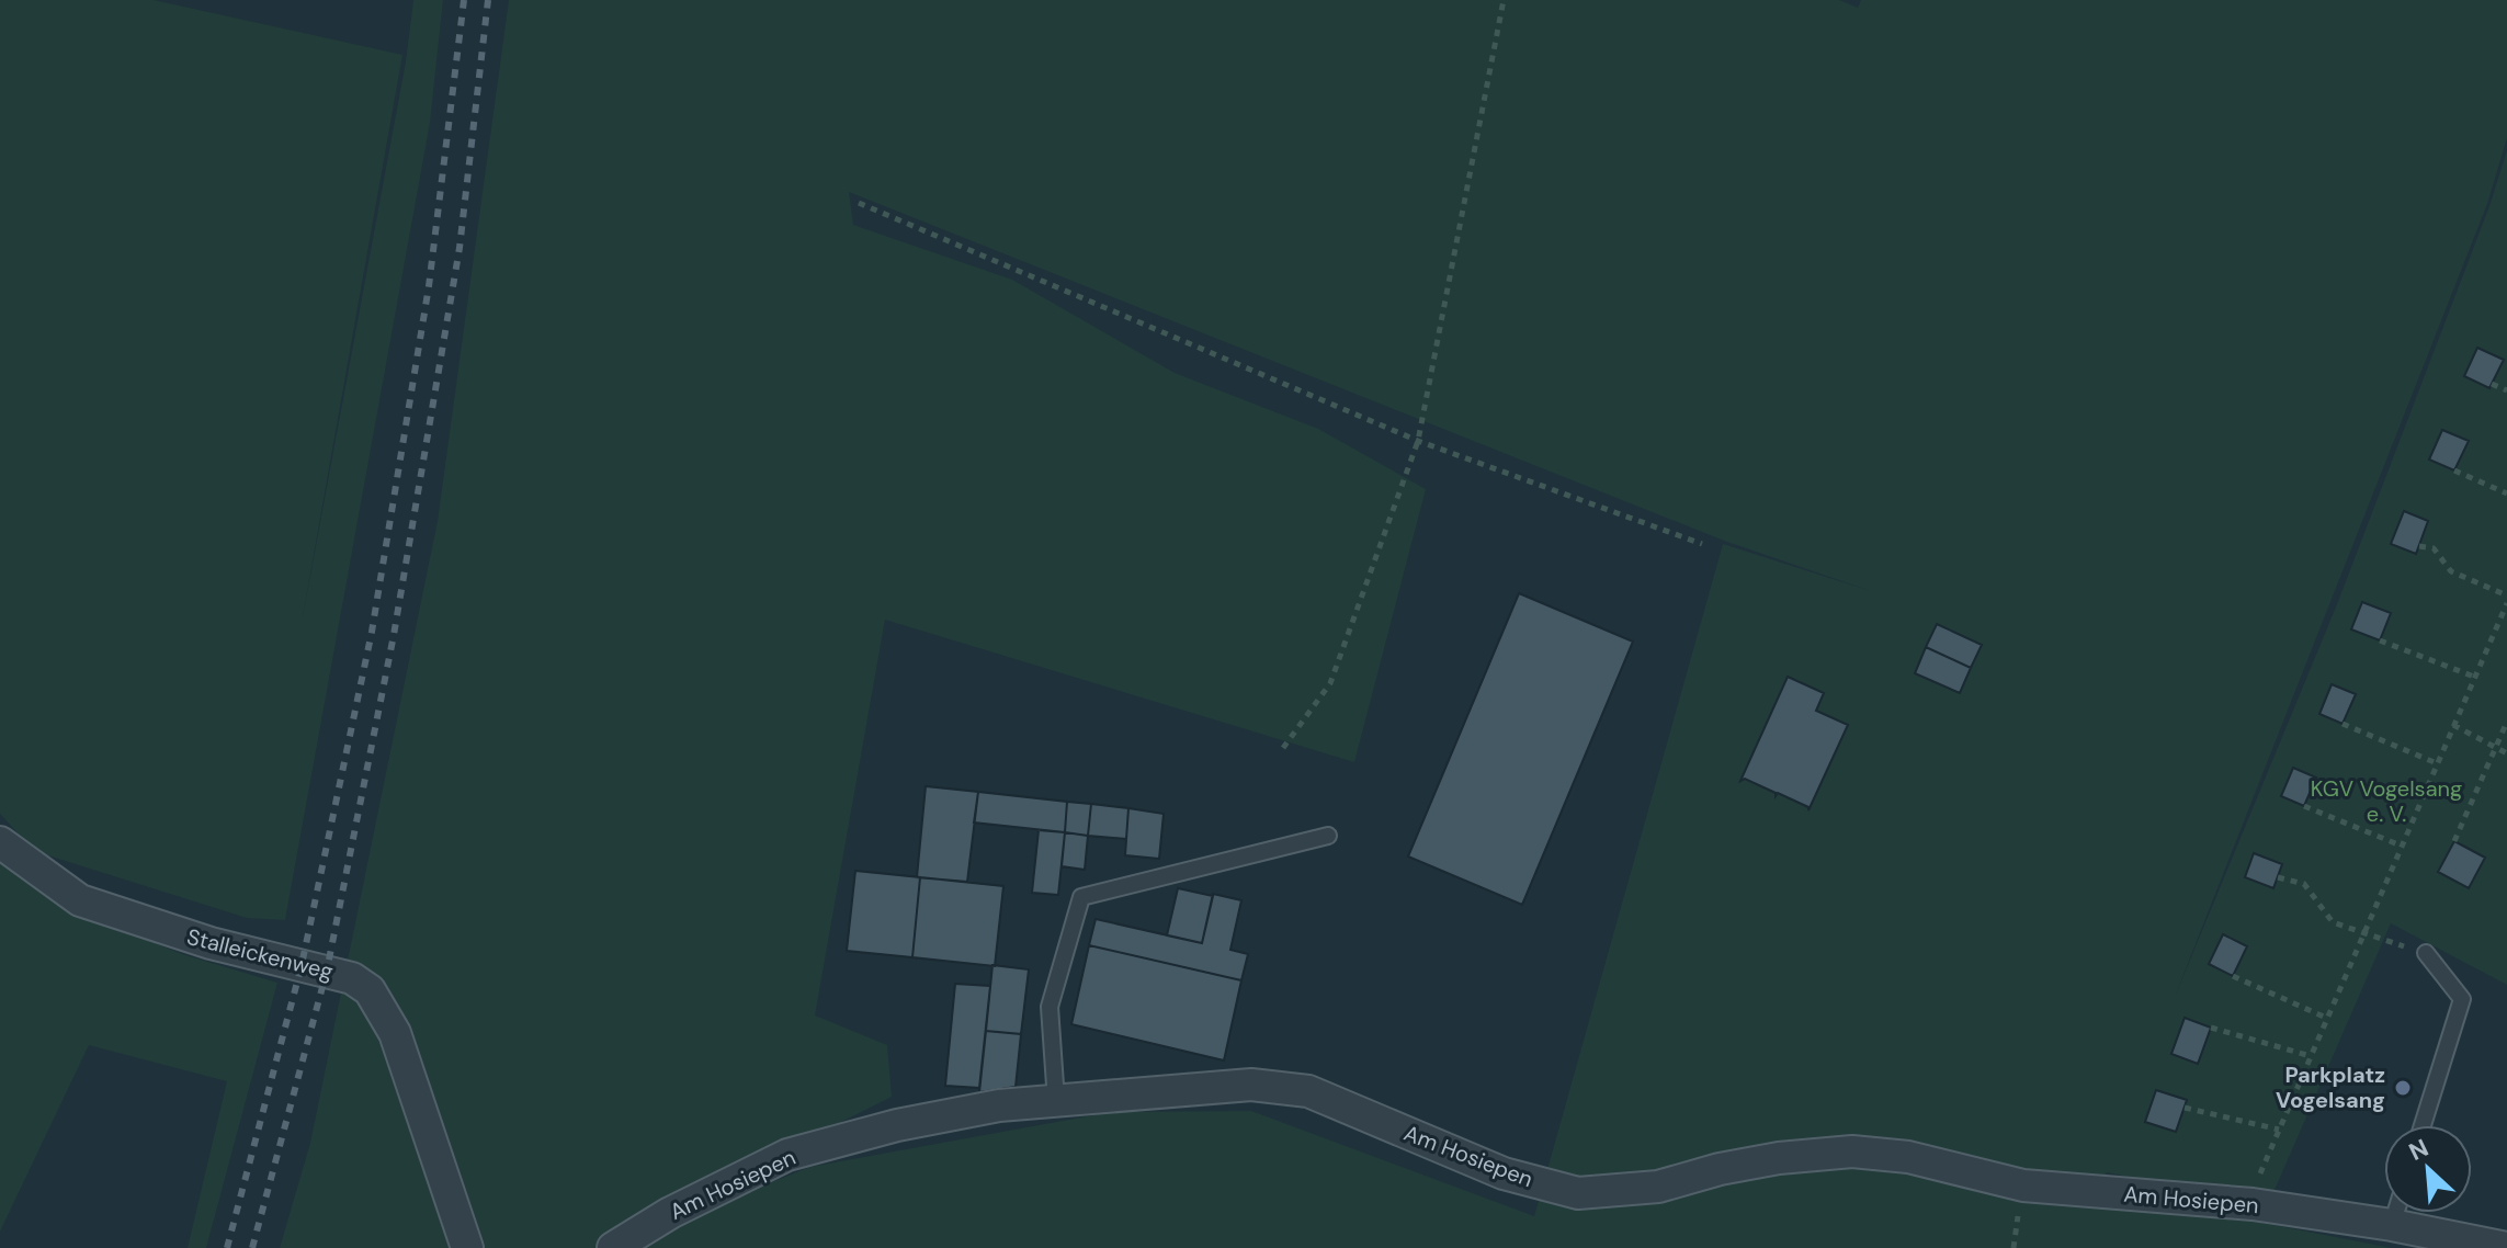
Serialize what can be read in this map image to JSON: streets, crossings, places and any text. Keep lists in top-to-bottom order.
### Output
{
  "streets": {
    "street": ["Stalleickenweg", "Am Hosiepen"]
  },
  "parks": ["KGV Vogelsang e. V."],
  "places": ["Parkplatz Vogelsang"],
  "north": "top left"
}
